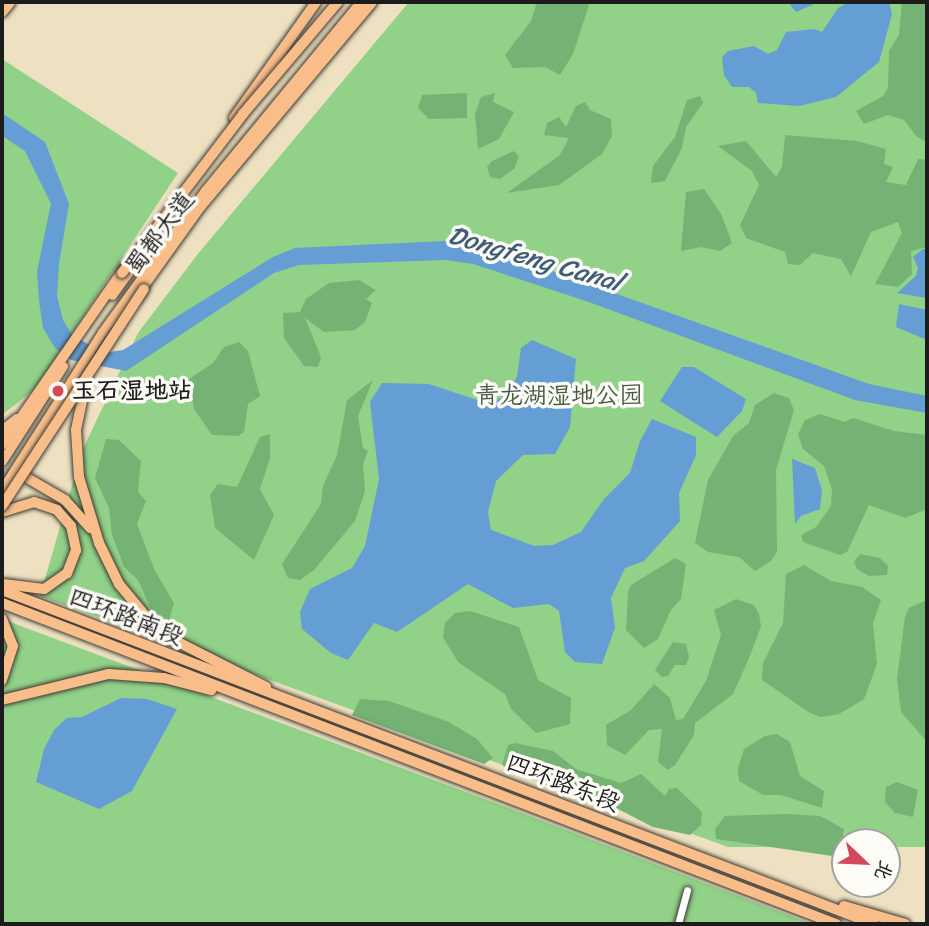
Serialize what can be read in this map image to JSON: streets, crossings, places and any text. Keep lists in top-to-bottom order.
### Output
{
  "streets": {
    "highway": ["蜀都大道", "四环路南段", "四环路东段"]
  },
  "crossings": [
    ["四环路南段", "四环路东段"]
  ],
  "water": ["Dongfeng Canal"],
  "parks": ["青龙湖湿地公园"],
  "places": ["玉石湿地站"],
  "north": "bottom right"
}
